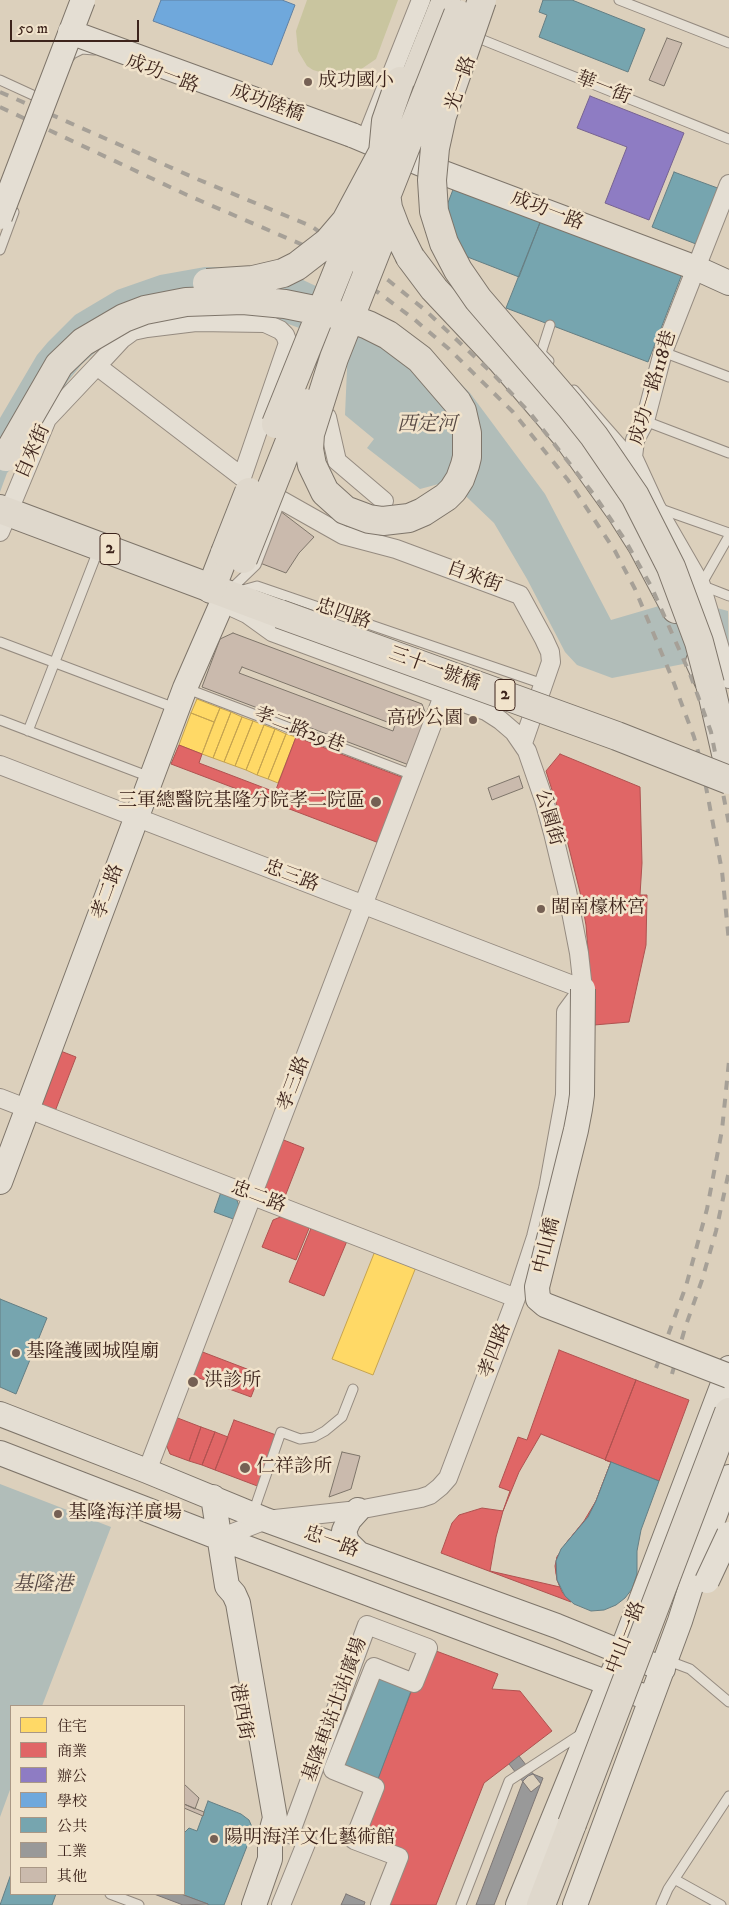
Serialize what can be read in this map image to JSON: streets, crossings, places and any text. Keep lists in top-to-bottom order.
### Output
{
  "streets": {
    "main road": ["2", "三十一號橋"],
    "street": [
      "成功一路",
      "光一路",
      "成功陸橋",
      "成功一路118巷",
      "自來街",
      "公園街",
      "忠三路",
      "孝二路",
      "孝三路",
      "忠二路",
      "中山橋",
      "孝四路",
      "忠一路",
      "中山一路",
      "基隆車站北站廣場",
      "港西街"
    ],
    "lane": ["華一街", "忠四路", "孝二路29巷"]
  },
  "crossings": [
    ["成功一路", "光一路"],
    ["成功一路", "成功陸橋"],
    ["成功一路", "成功一路118巷"],
    ["光一路", "華一街"],
    ["自來街", "2"],
    ["自來街", "忠四路"],
    ["自來街", "公園街"],
    ["2", "忠四路"],
    ["2", "三十一號橋"],
    ["2", "孝二路"],
    ["忠四路", "三十一號橋"],
    ["忠四路", "孝二路"],
    ["三十一號橋", "孝二路"],
    ["孝二路29巷", "孝二路"],
    ["孝二路29巷", "孝三路"],
    ["公園街", "忠三路"],
    ["公園街", "孝三路"],
    ["公園街", "中山橋"],
    ["公園街", "孝四路"],
    ["忠三路", "孝二路"],
    ["忠三路", "孝三路"],
    ["忠三路", "中山橋"],
    ["忠三路", "孝四路"],
    ["孝二路", "忠二路"],
    ["孝三路", "忠二路"],
    ["孝三路", "忠一路"],
    ["忠二路", "孝四路"],
    ["中山橋", "孝四路"],
    ["孝四路", "忠一路"],
    ["孝四路", "港西街"],
    ["忠一路", "中山一路"],
    ["忠一路", "港西街"]
  ],
  "water": ["西定河", "基隆港"],
  "places": [
    "成功國小",
    "高砂公園",
    "三軍總醫院基隆分院孝二院區",
    "閩南檺林宮",
    "基隆護國城隍廟",
    "洪診所",
    "仁祥診所",
    "基隆海洋廣場",
    "陽明海洋文化藝術館"
  ],
  "legend": [
    "住宅",
    "商業",
    "辦公",
    "學校",
    "公共",
    "工業",
    "其他"
  ],
  "scale_bar": "50 m"
}
